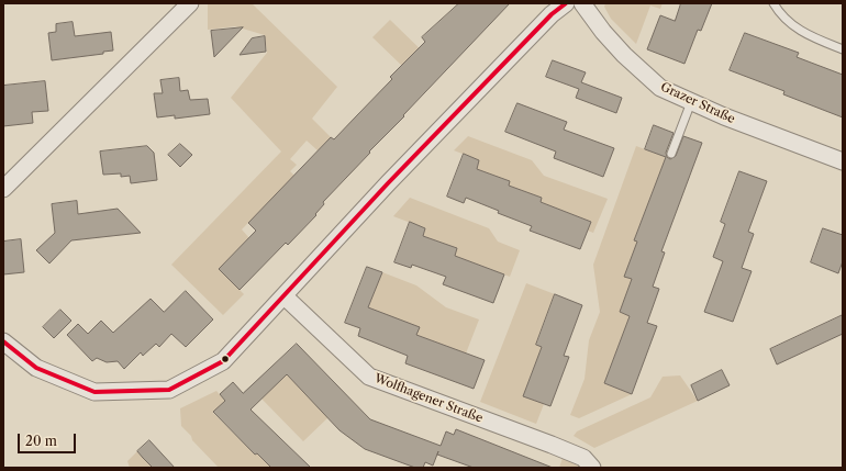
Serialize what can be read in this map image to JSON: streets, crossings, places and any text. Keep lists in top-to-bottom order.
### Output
{
  "streets": {
    "street": ["Grazer Straße", "Wolfhagener Straße"]
  },
  "scale_bar": "20 m"
}
